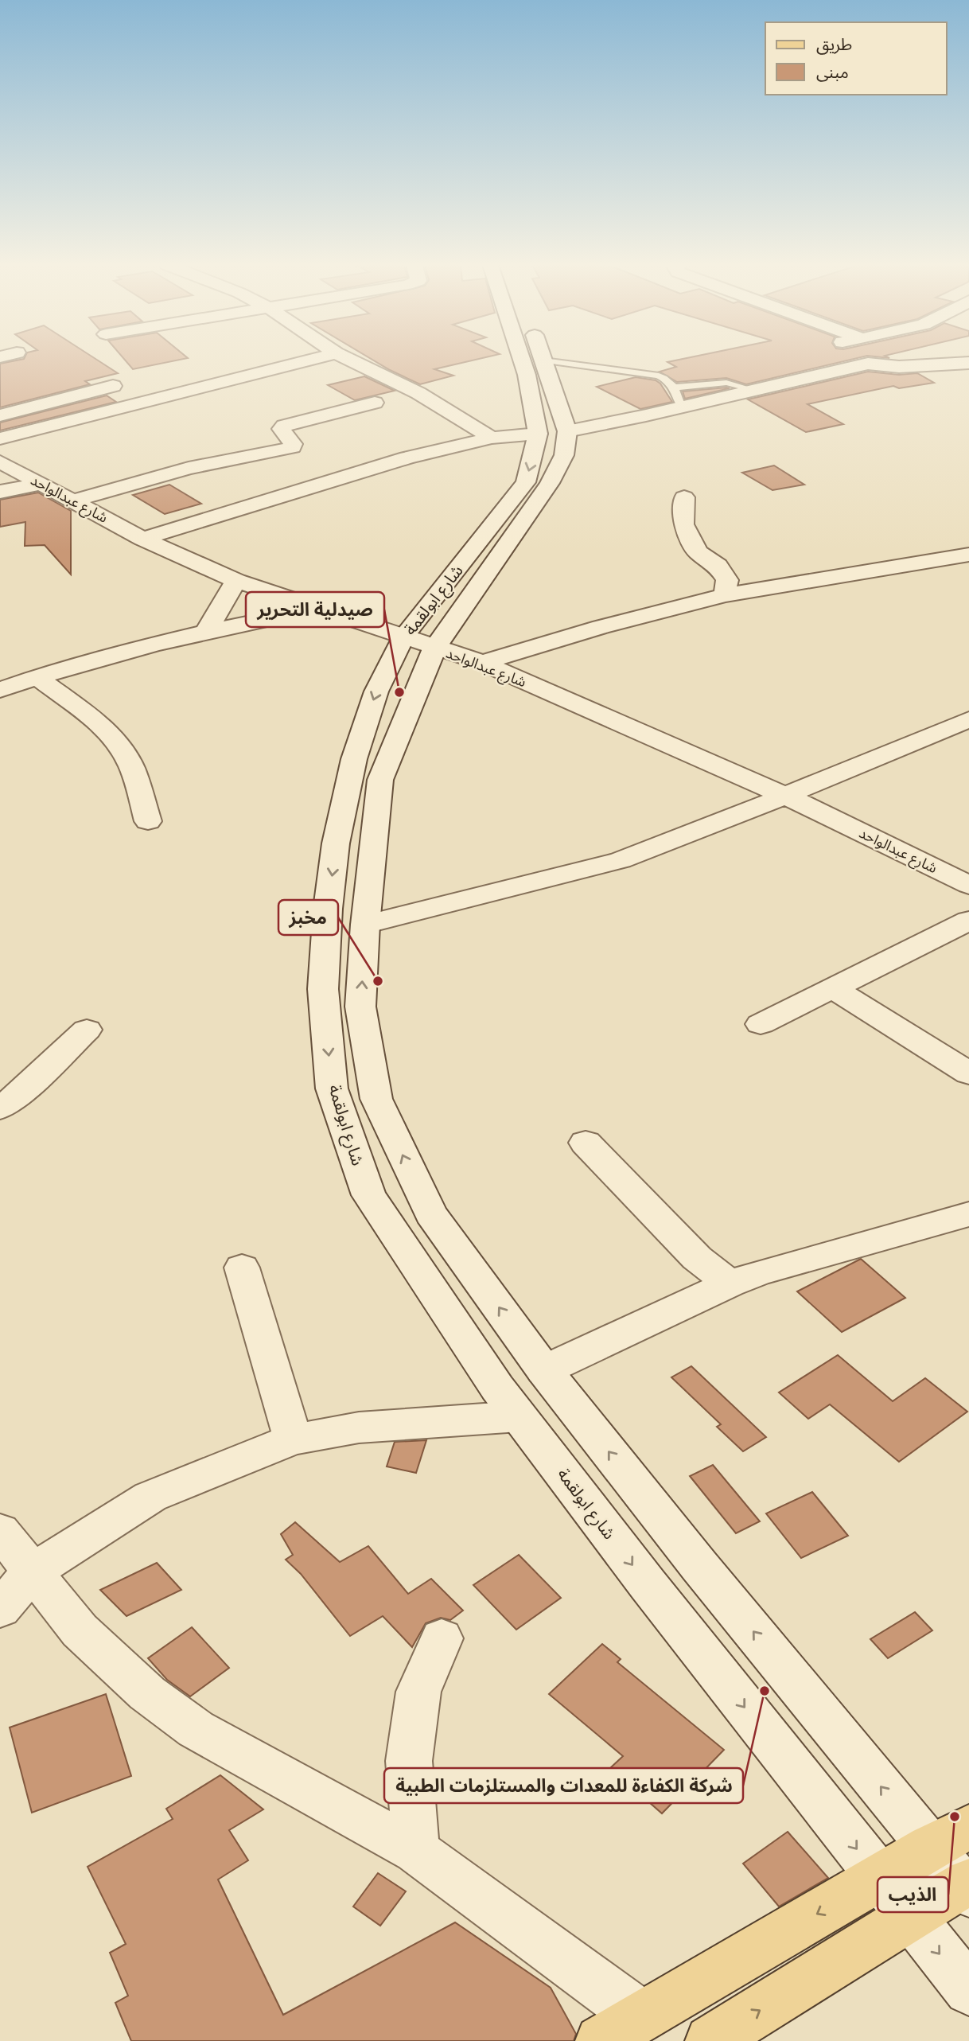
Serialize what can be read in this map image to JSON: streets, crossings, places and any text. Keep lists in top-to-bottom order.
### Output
{
  "streets": {
    "street": ["شارع عبدالواحد", "شارع ابولقمة"]
  },
  "crossings": [
    ["شارع عبدالواحد", "شارع ابولقمة"]
  ],
  "places": [
    "صيدلية التحرير",
    "مخبز",
    "شركة الكفاءة للمعدات والمستلزمات الطبية",
    "الذيب"
  ],
  "legend": ["طريق", "مبنى"]
}
